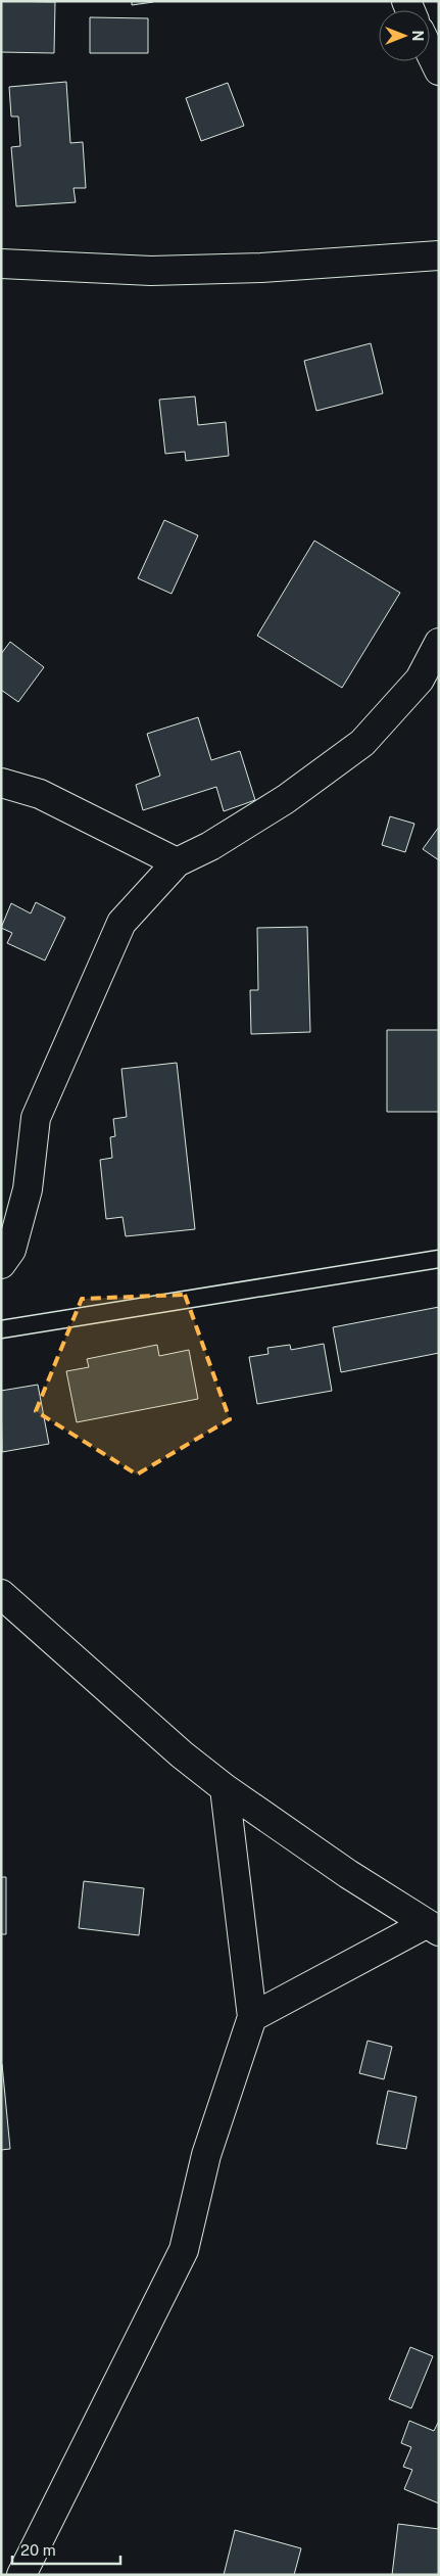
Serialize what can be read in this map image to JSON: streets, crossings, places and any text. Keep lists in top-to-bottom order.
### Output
{
  "scale_bar": "20 m",
  "north": "right"
}
